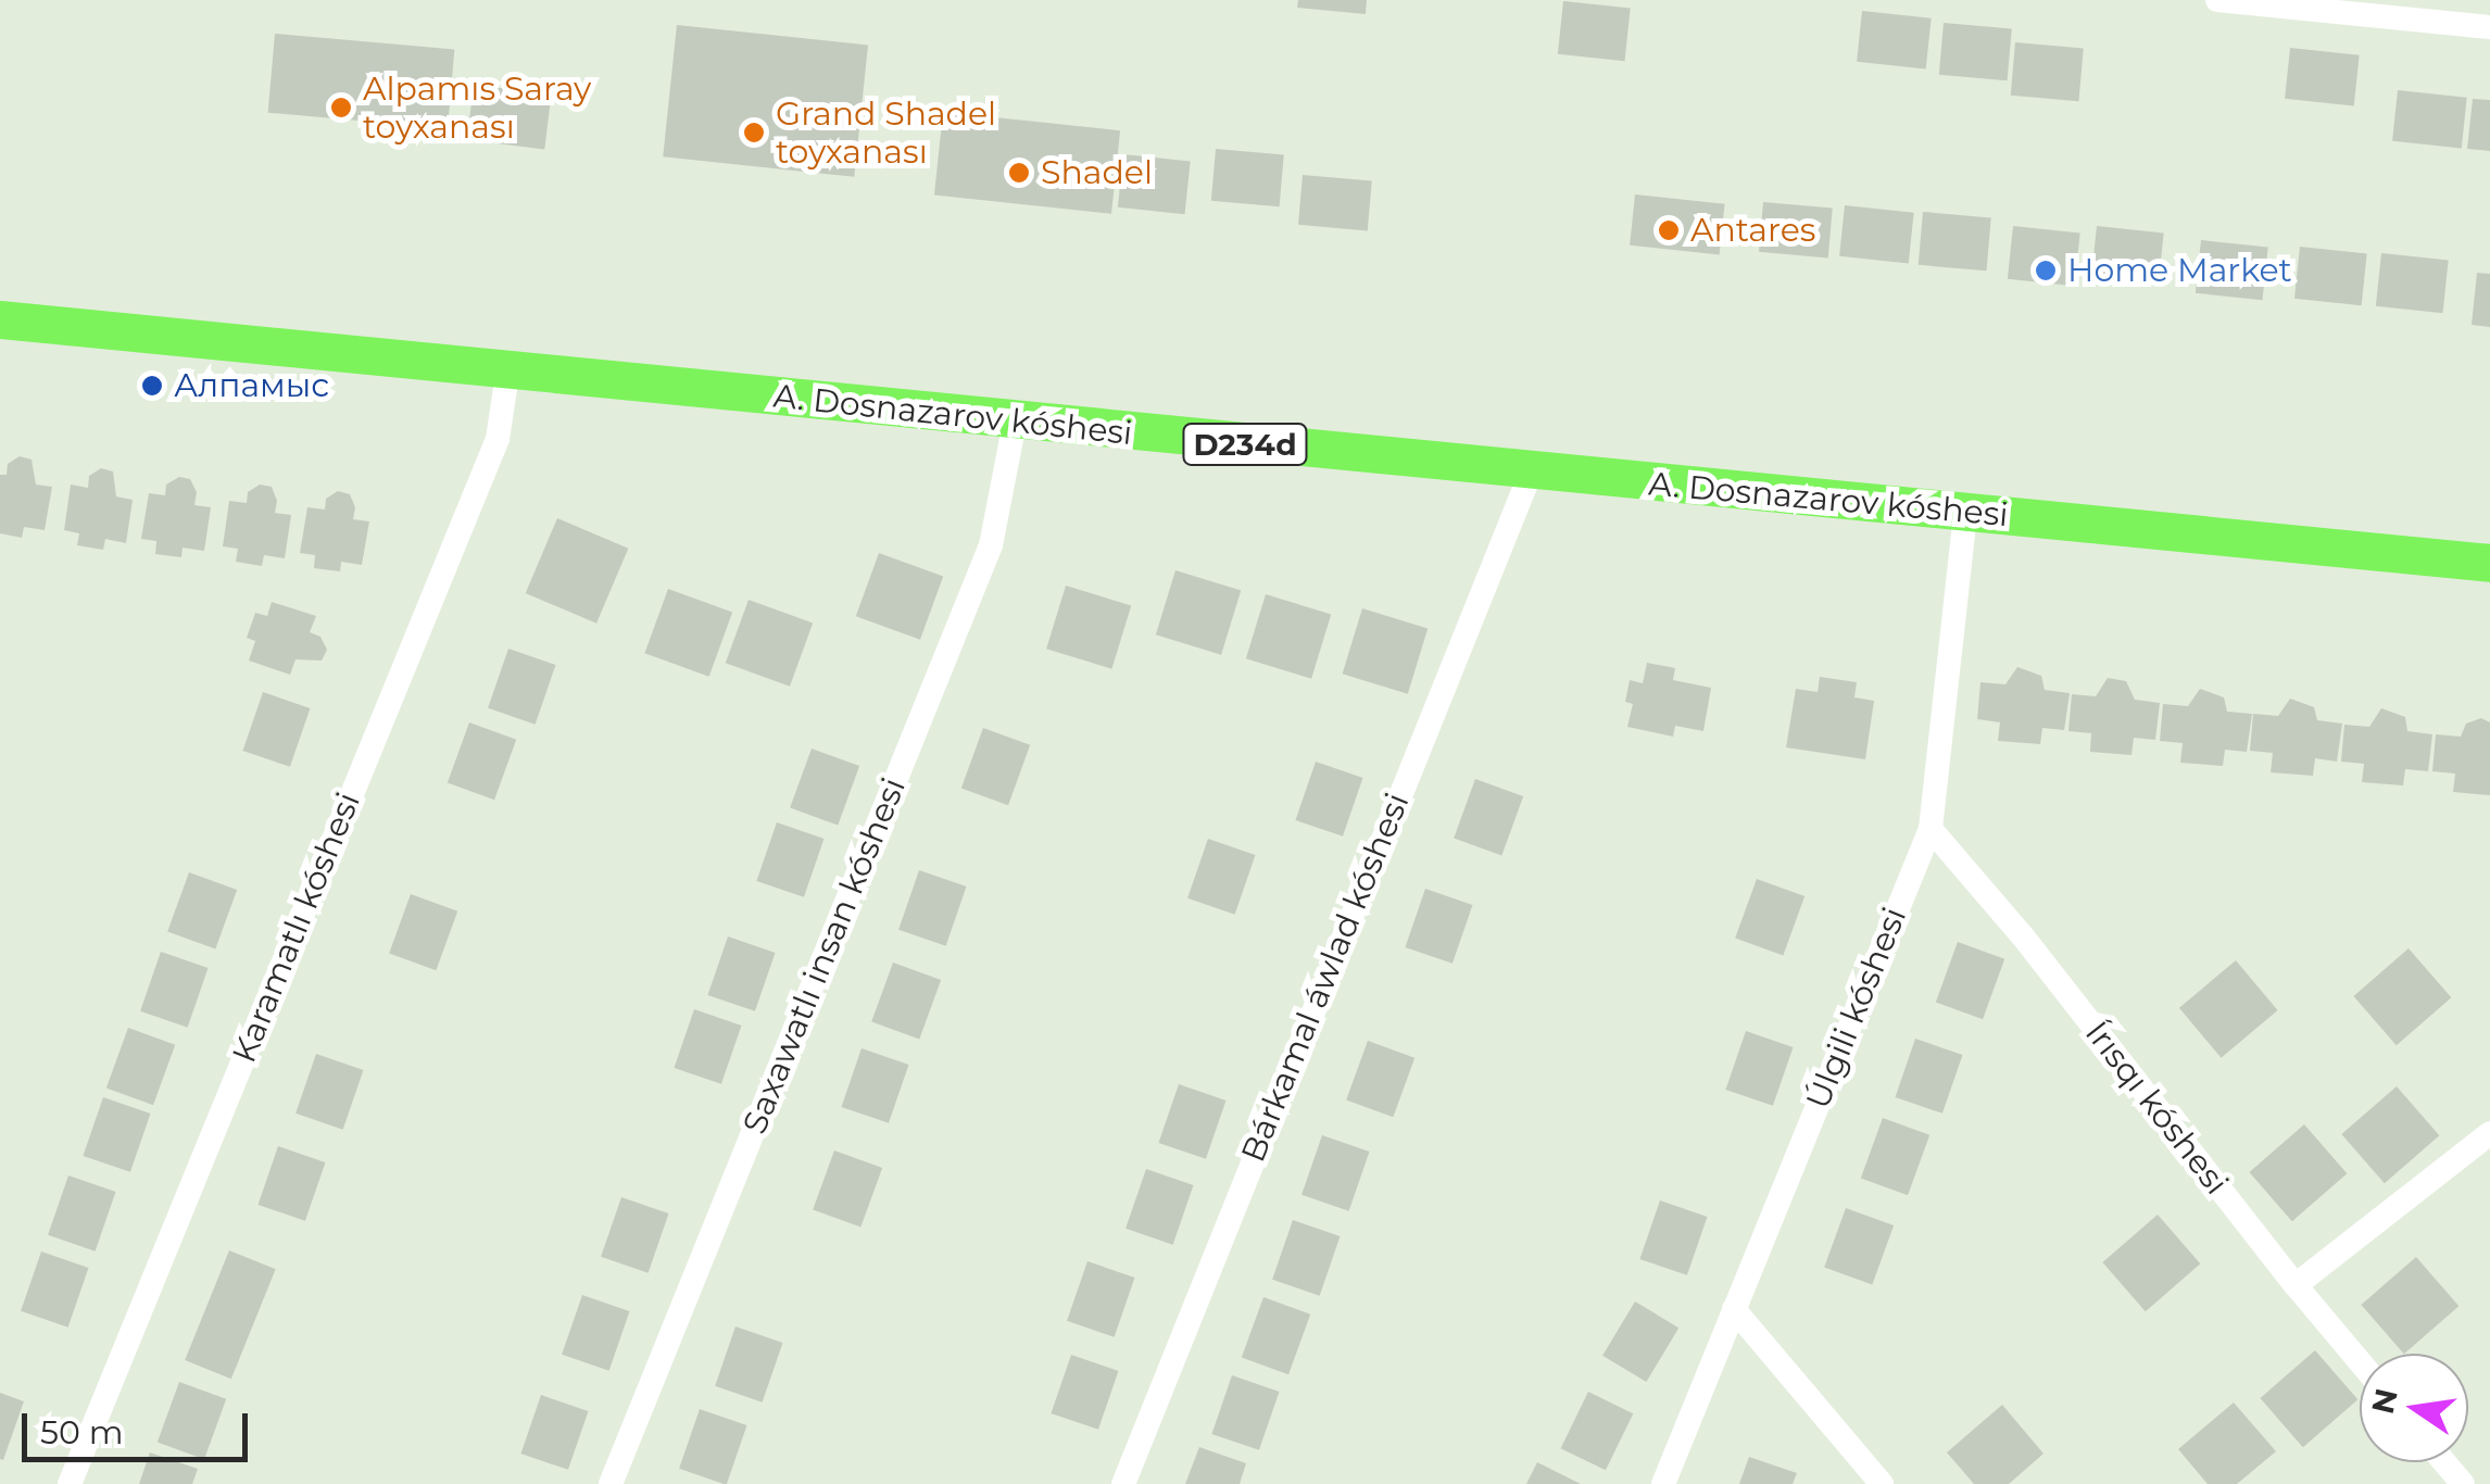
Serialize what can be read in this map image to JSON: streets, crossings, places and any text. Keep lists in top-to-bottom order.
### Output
{
  "streets": {
    "main road": ["A. Dosnazarov kóshesi", "D234d"],
    "street": [
      "Karamatlı kóshesi",
      "Saxawatlı insan kóshesi",
      "Bárkamal áwlad kóshesi",
      "Úlgili kóshesi",
      "Írısqı kóshesi"
    ]
  },
  "crossings": [
    ["A. Dosnazarov kóshesi", "Karamatlı kóshesi"],
    ["A. Dosnazarov kóshesi", "Saxawatlı insan kóshesi"],
    ["A. Dosnazarov kóshesi", "Bárkamal áwlad kóshesi"],
    ["A. Dosnazarov kóshesi", "Úlgili kóshesi"],
    ["Úlgili kóshesi", "Írısqı kóshesi"]
  ],
  "places": [
    "Alpamıs Saray toyxanası",
    "Grand Shadel toyxanası",
    "Shadel",
    "Antares",
    "Home Market",
    "Алпамыс"
  ],
  "scale_bar": "50 m",
  "north": "left"
}
